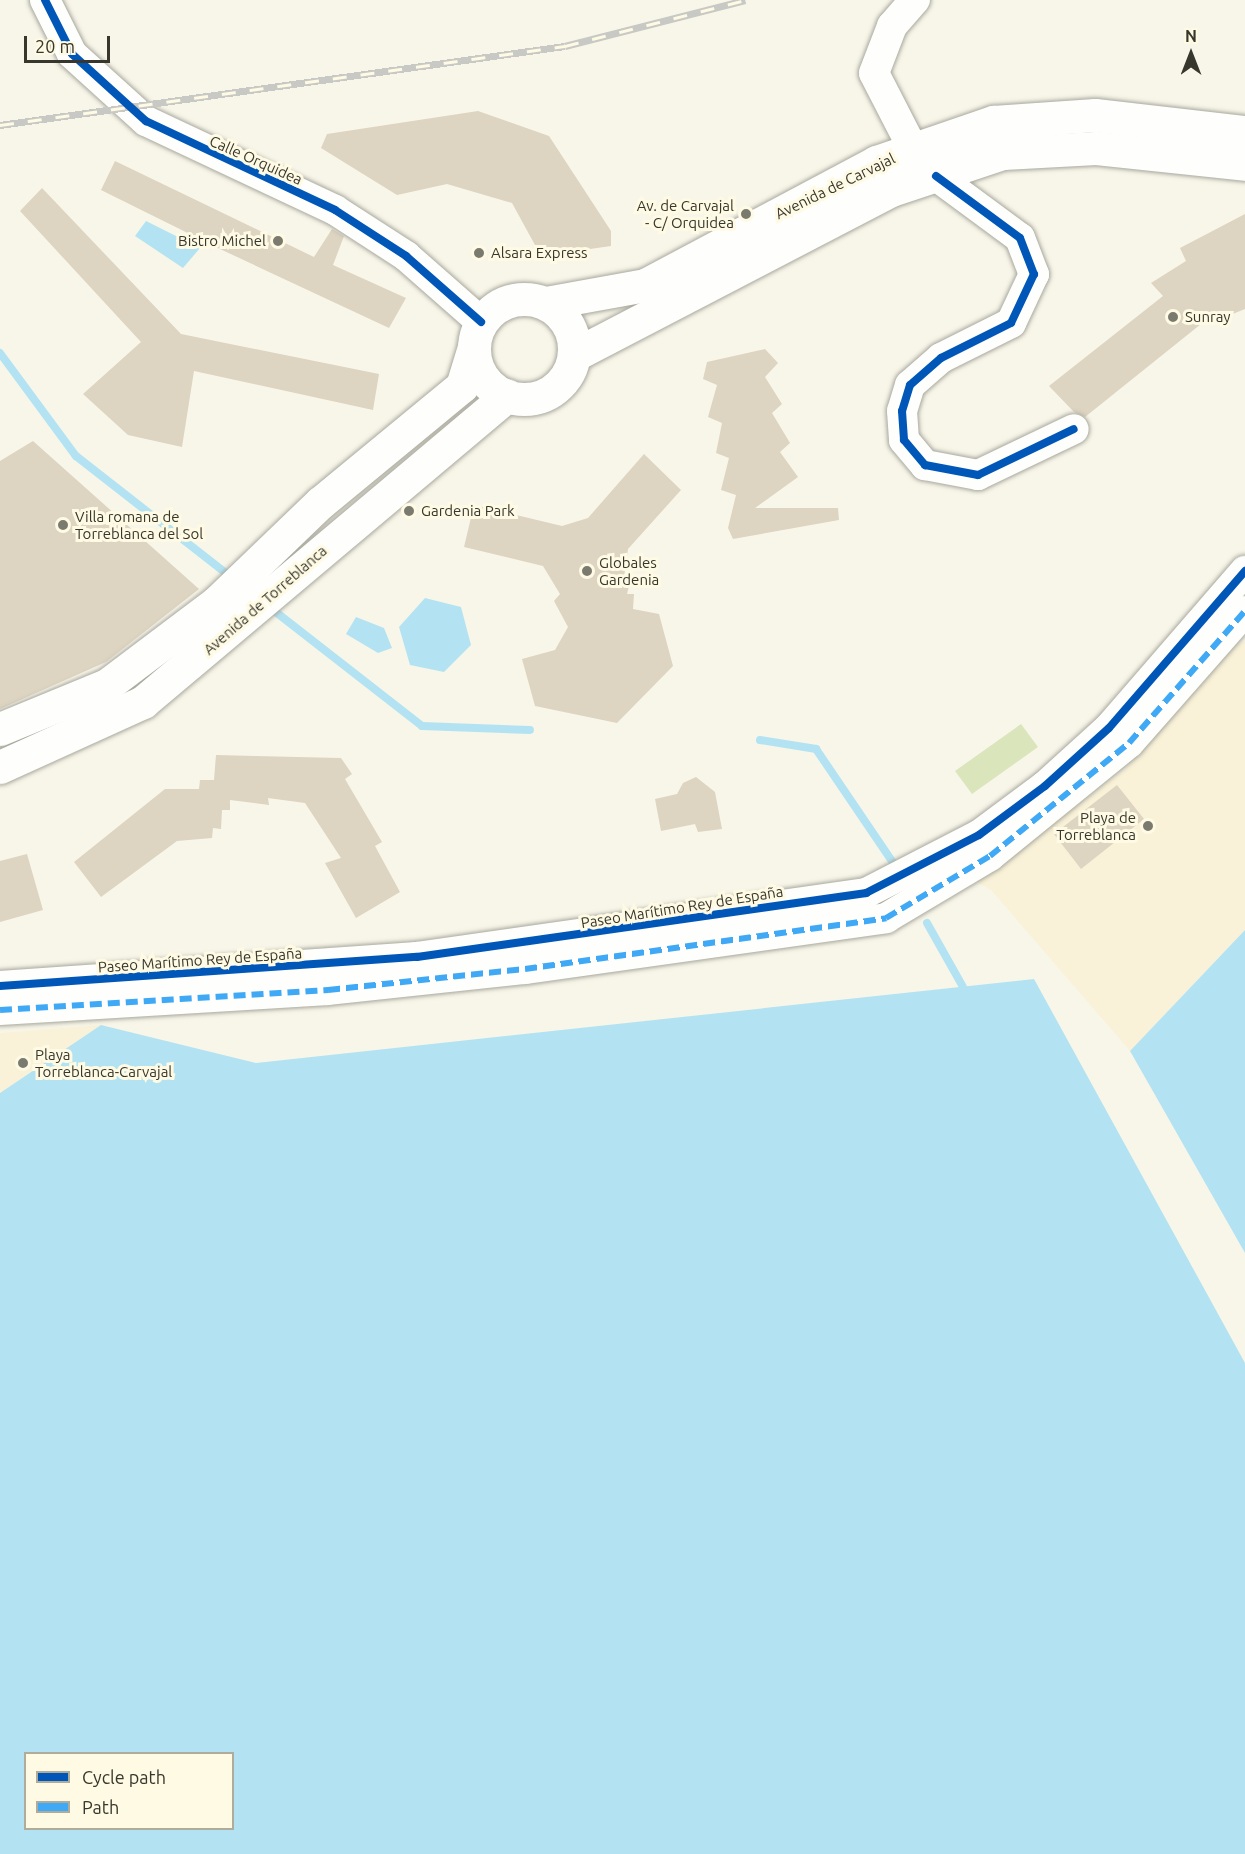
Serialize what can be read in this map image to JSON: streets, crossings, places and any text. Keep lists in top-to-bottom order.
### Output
{
  "streets": {
    "main road": ["Avenida de Carvajal", "Avenida de Torreblanca"],
    "street": ["Calle Orquidea", "Paseo Marítimo Rey de España"]
  },
  "crossings": [
    ["Calle Orquidea", "Avenida de Carvajal"],
    ["Calle Orquidea", "Avenida de Torreblanca"],
    ["Avenida de Carvajal", "Avenida de Torreblanca"]
  ],
  "places": [
    "Av. de Carvajal - C/ Orquidea",
    "Bistro Michel",
    "Alsara Express",
    "Sunray",
    "Gardenia Park",
    "Villa romana de Torreblanca del Sol",
    "Globales Gardenia",
    "Playa de Torreblanca",
    "Playa Torreblanca-Carvajal"
  ],
  "legend": ["Cycle path", "Path"],
  "scale_bar": "20 m",
  "north": "top"
}
